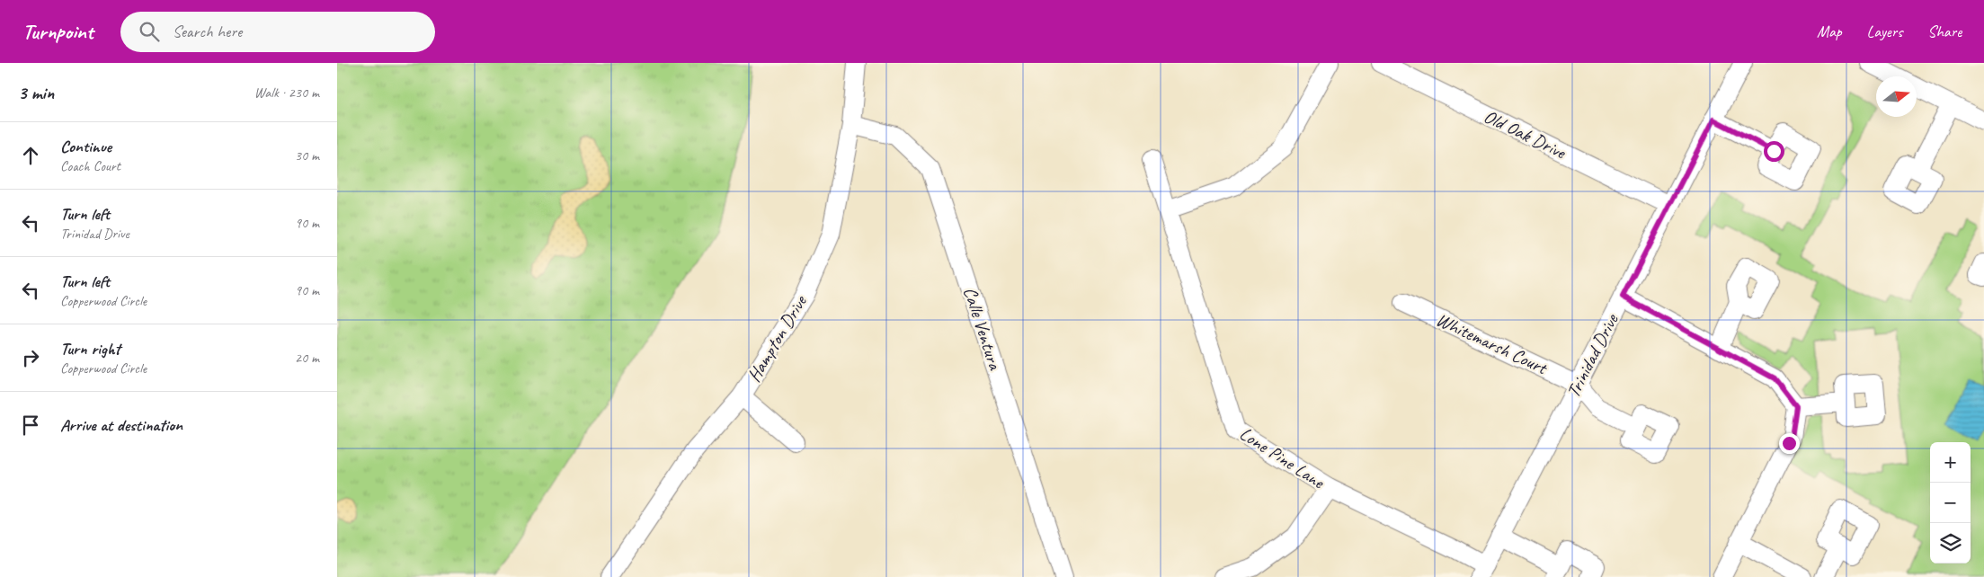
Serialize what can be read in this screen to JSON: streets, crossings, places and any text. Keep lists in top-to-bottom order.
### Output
{
  "streets": {
    "street": [
      "Old Oak Drive",
      "Calle Ventura",
      "Hampton Drive",
      "Whitemarsh Court",
      "Trinidad Drive",
      "Lone Pine Lane"
    ]
  },
  "crossings": [
    ["Old Oak Drive", "Trinidad Drive"],
    ["Calle Ventura", "Hampton Drive"],
    ["Whitemarsh Court", "Trinidad Drive"],
    ["Trinidad Drive", "Lone Pine Lane"]
  ],
  "north": "right",
  "page": {
    "header": "Turnpoint",
    "search": "Search here",
    "nav": ["Map", "Layers", "Share"],
    "heading": ["3 min", "Walk · 230 m"],
    "list": [
      ["Continue", "Coach Court", "30 m"],
      ["Turn left", "Trinidad Drive", "90 m"],
      ["Turn left", "Copperwood Circle", "90 m"],
      ["Turn right", "Copperwood Circle", "20 m"],
      "Arrive at destination"
    ],
    "map_buttons": ["+", "−"]
  }
}
